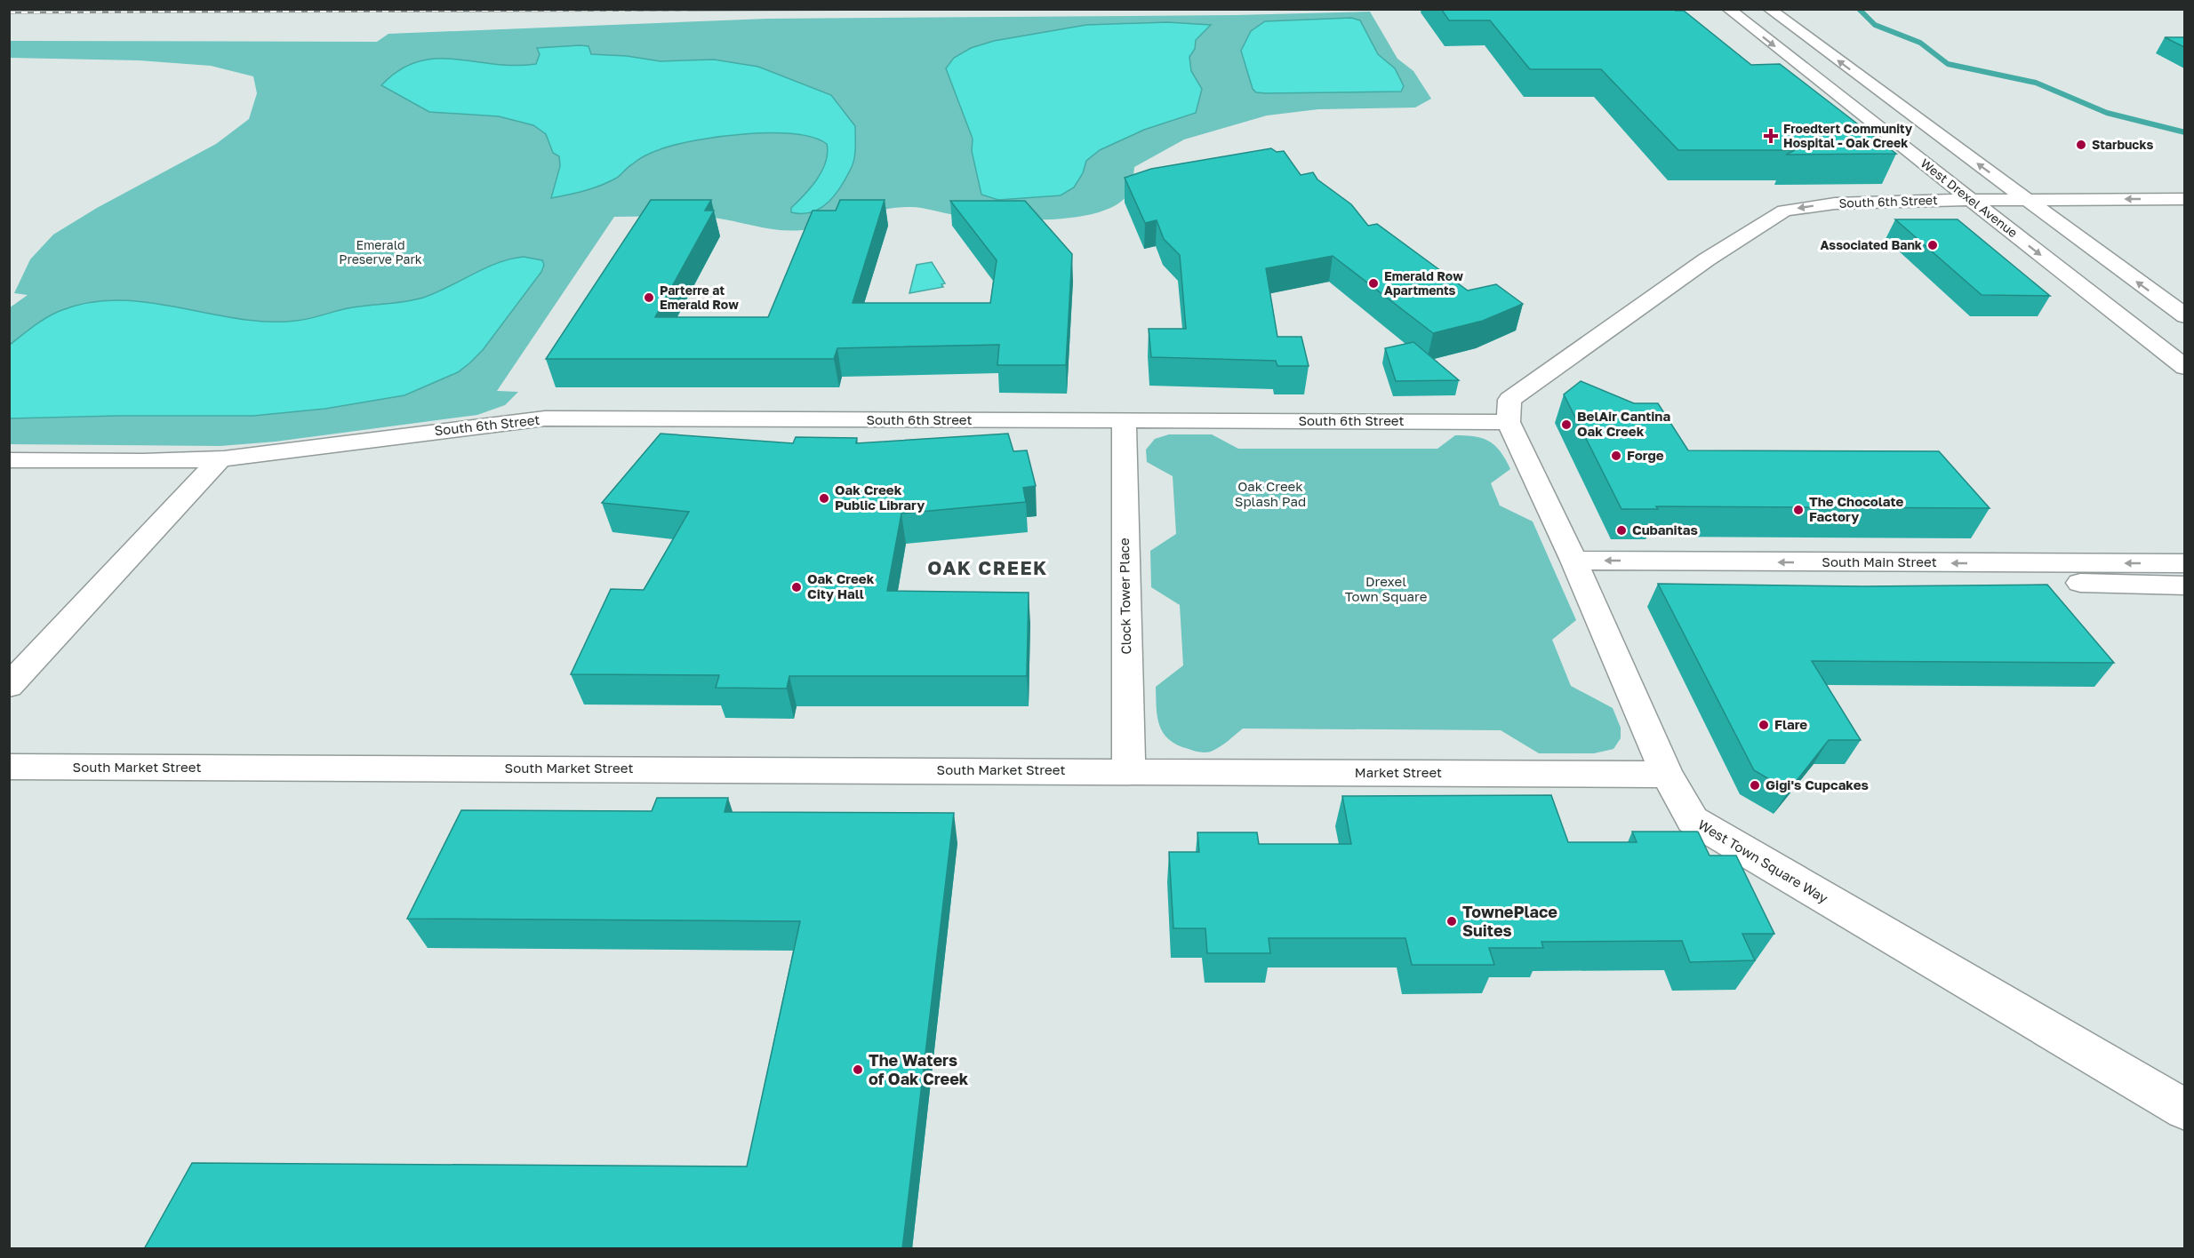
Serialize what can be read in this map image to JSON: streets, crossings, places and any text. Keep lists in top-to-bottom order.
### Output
{
  "streets": {
    "street": [
      "West Drexel Avenue",
      "South 6th Street",
      "South Main Street",
      "Clock Tower Place",
      "South Market Street",
      "Market Street",
      "West Town Square Way"
    ]
  },
  "crossings": [
    ["West Drexel Avenue", "South 6th Street"],
    ["South 6th Street", "Clock Tower Place"],
    ["South 6th Street", "West Town Square Way"],
    ["South Main Street", "West Town Square Way"],
    ["Clock Tower Place", "South Market Street"],
    ["Clock Tower Place", "Market Street"],
    ["South Market Street", "Market Street"],
    ["Market Street", "West Town Square Way"]
  ],
  "districts": ["OAK CREEK"],
  "parks": ["Emerald Preserve Park", "Oak Creek Splash Pad", "Drexel Town Square"],
  "places": {
    "health": ["Froedtert Community Hospital - Oak Creek"],
    "other": [
      "Starbucks",
      "Associated Bank",
      "Emerald Row Apartments",
      "Parterre at Emerald Row",
      "BelAir Cantina Oak Creek",
      "Forge",
      "Oak Creek Public Library",
      "The Chocolate Factory",
      "Cubanitas",
      "Oak Creek City Hall",
      "Flare",
      "Gigi's Cupcakes",
      "TownePlace Suites",
      "The Waters of Oak Creek"
    ]
  }
}
